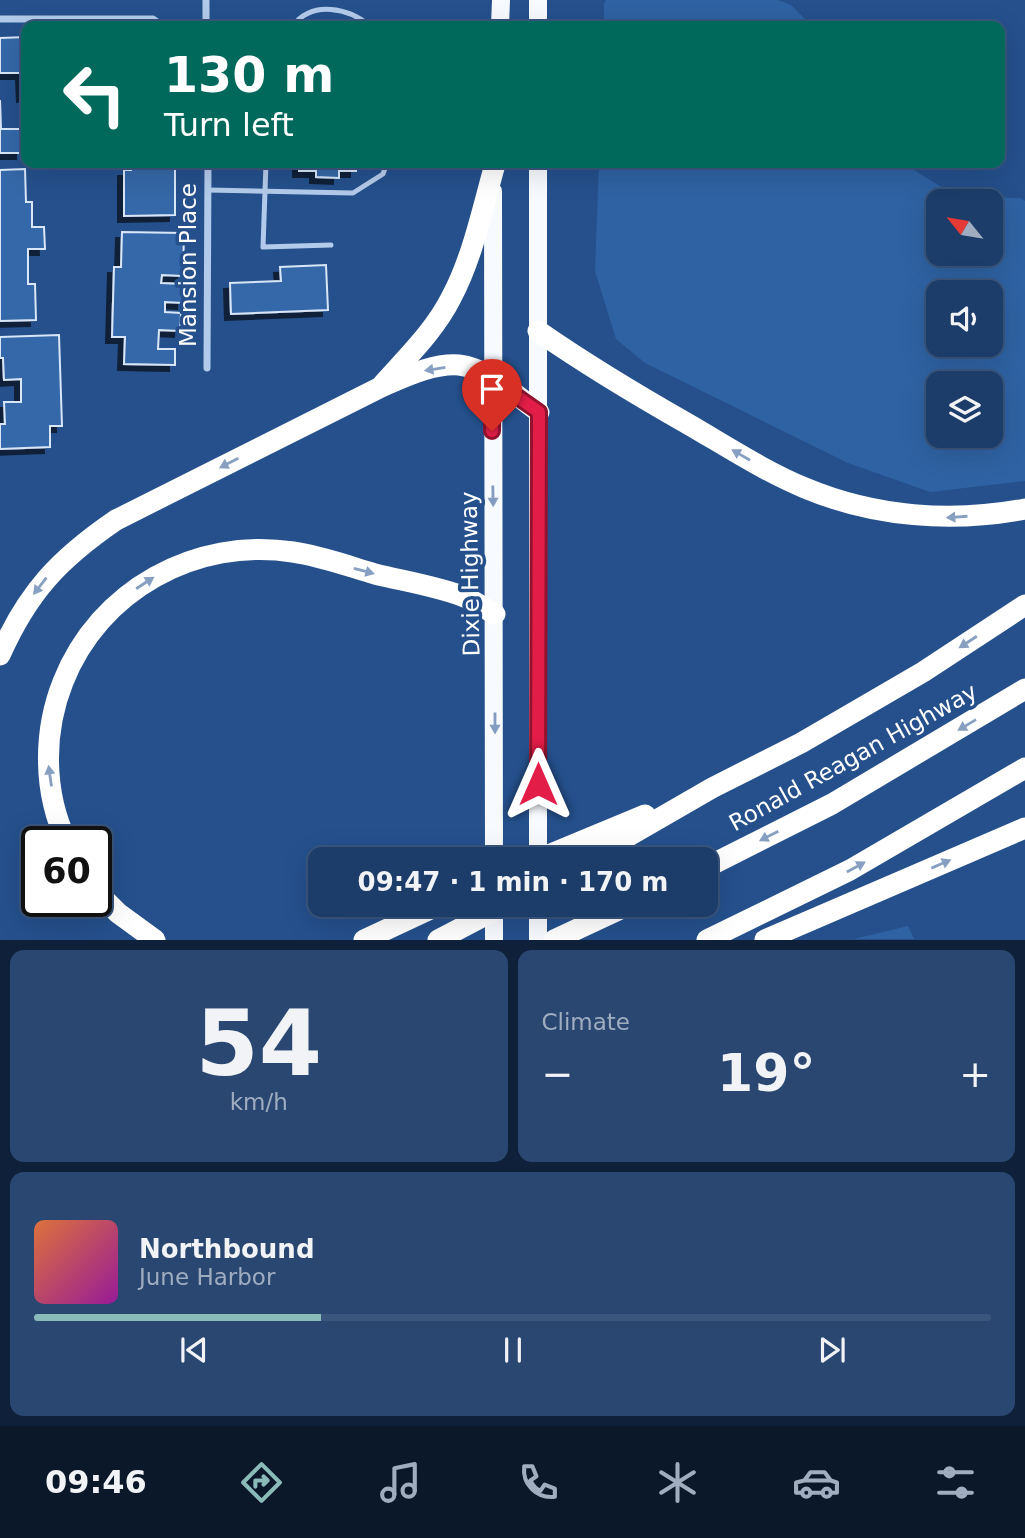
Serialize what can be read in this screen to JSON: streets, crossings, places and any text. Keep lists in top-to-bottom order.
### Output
{
  "streets": {
    "highway": ["Ronald Reagan Highway"],
    "main road": ["Dixie Highway"],
    "street": ["Mansion Place"]
  },
  "north": "top left",
  "page": {
    "turn": ["130 m", "Turn left"],
    "limit": "60",
    "trip": "09:47 · 1 min · 170 m",
    "tile": [
      ["54", "km/h"],
      "Climate"
    ],
    "heat": ["−", "19°", "+"],
    "song": ["Northbound", "June Harbor"],
    "tabs": "09:46"
  }
}
